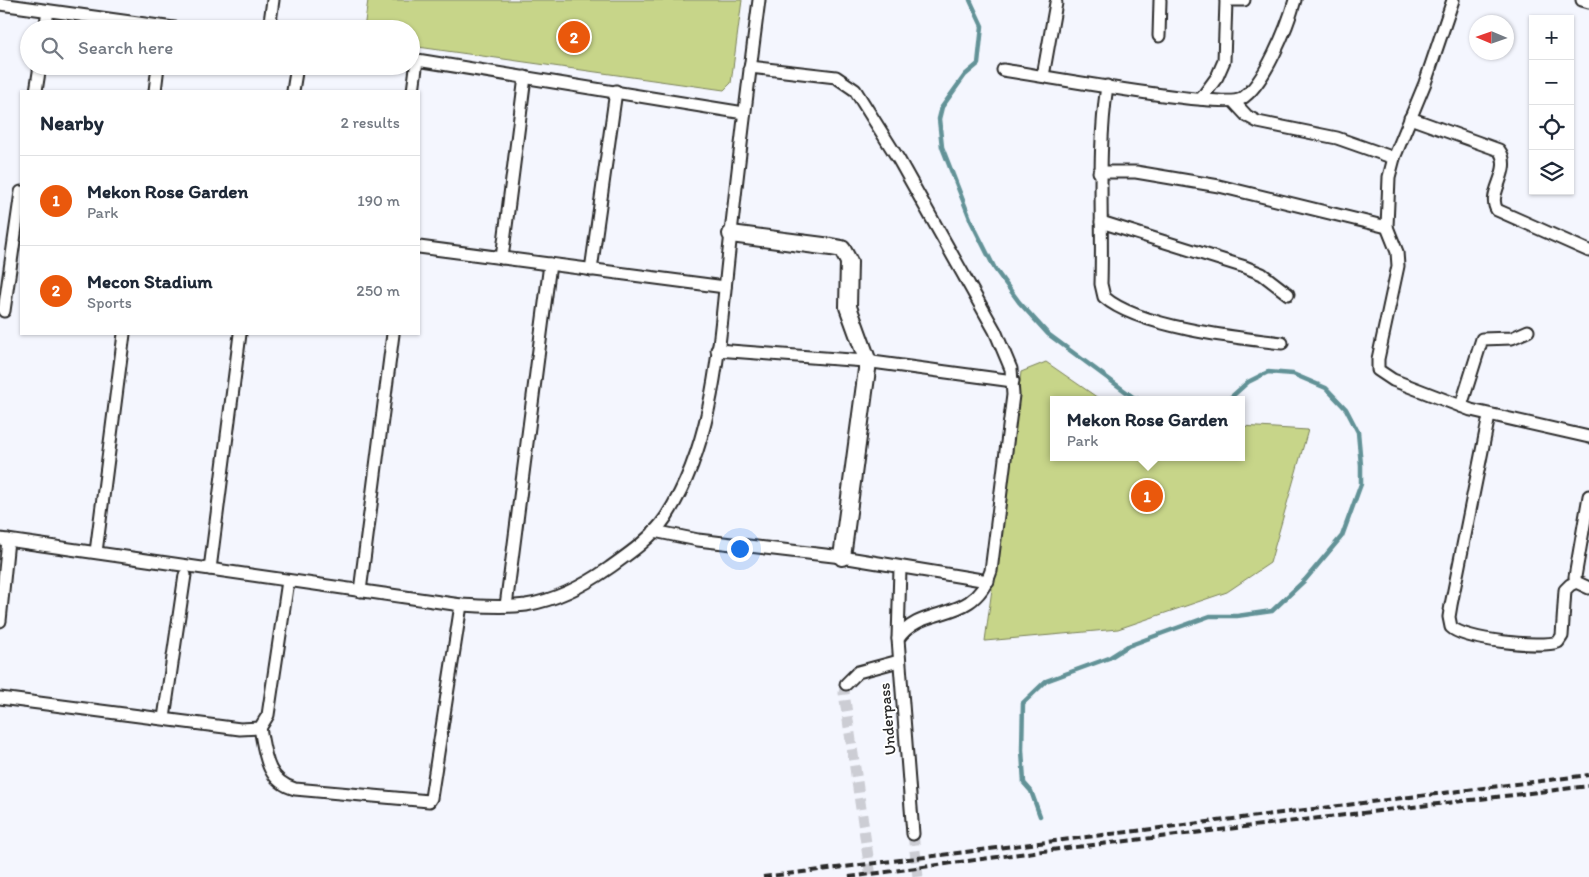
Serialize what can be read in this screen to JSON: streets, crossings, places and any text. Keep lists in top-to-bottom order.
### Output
{
  "streets": {
    "street": ["Underpass"]
  },
  "north": "left",
  "page": {
    "map_buttons": ["+", "−"],
    "pins": ["2", "1"],
    "search": "Search here",
    "heading": ["Nearby", "2 results"],
    "list": [
      {
        "mark": "1",
        "name": "Mekon Rose Garden",
        "note": "Park",
        "value": "190 m"
      },
      {
        "mark": "2",
        "name": "Mecon Stadium",
        "note": "Sports",
        "value": "250 m"
      }
    ],
    "popup": ["Mekon Rose Garden", "Park"]
  }
}
